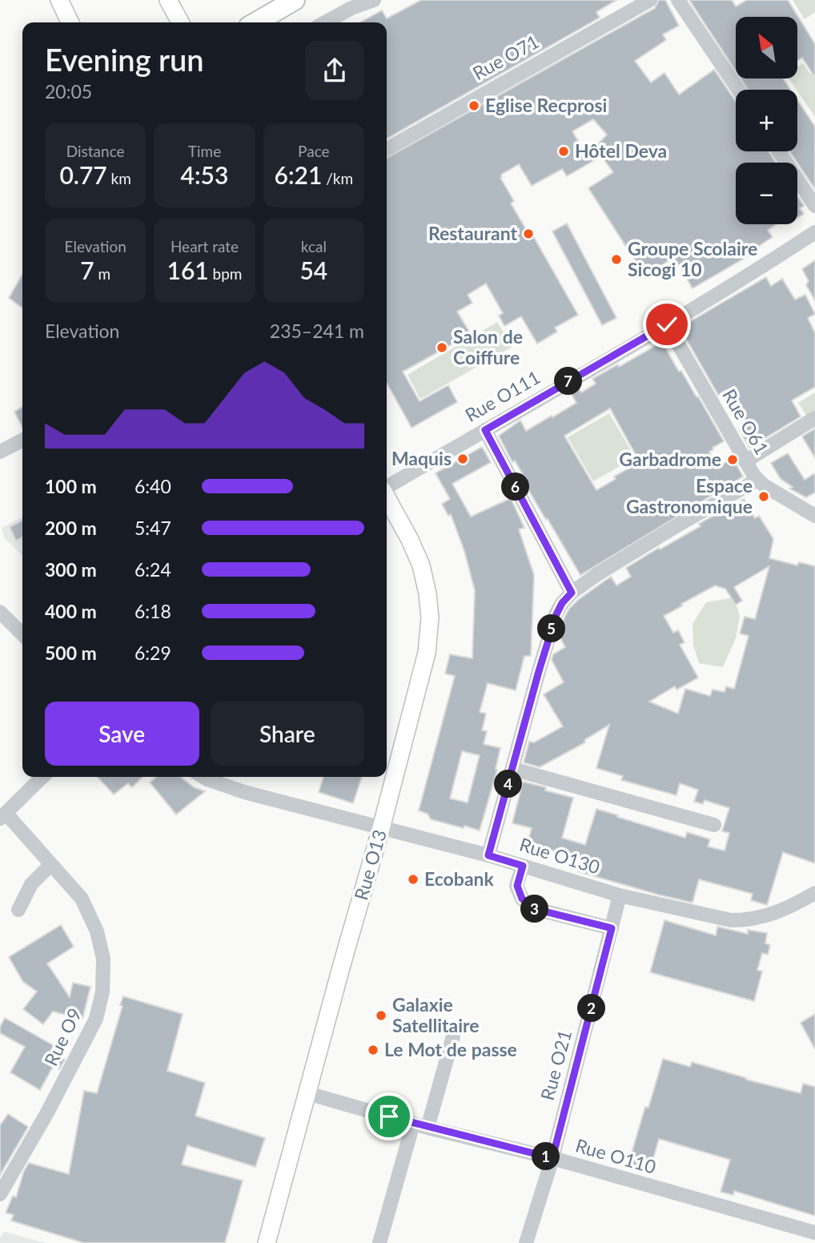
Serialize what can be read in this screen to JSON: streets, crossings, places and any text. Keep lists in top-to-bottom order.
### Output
{
  "streets": {
    "main road": ["Rue O13"],
    "street": [
      "Rue O71",
      "Rue O111",
      "Rue O61",
      "Rue O130",
      "Rue O9",
      "Rue O21",
      "Rue O110"
    ]
  },
  "crossings": [
    ["Rue O111", "Rue O61"],
    ["Rue O130", "Rue O13"],
    ["Rue O130", "Rue O21"],
    ["Rue O13", "Rue O110"],
    ["Rue O21", "Rue O110"]
  ],
  "places": [
    "Eglise Recprosi",
    "Hôtel Deva",
    "Restaurant",
    "Groupe Scolaire Sicogi 10",
    "Salon de Coiffure",
    "Maquis",
    "Garbadrome",
    "Espace Gastronomique",
    "Ecobank",
    "Galaxie Satellitaire",
    "Le Mot de passe"
  ],
  "north": "top left",
  "page": {
    "map_buttons": ["+", "−"],
    "heading": ["Evening run", "20:05"],
    "stats": [
      ["Distance", "0.77 km"],
      ["Time", "4:53"],
      ["Pace", "6:21 /km"],
      ["Elevation", "7 m"],
      ["Heart rate", "161 bpm"],
      ["kcal", "54"]
    ],
    "chart": ["Elevation", "235–241 m"],
    "pins": [
      "7",
      "6",
      "5",
      "4",
      "3",
      "2",
      "1"
    ],
    "list": [
      {
        "name": "100 m",
        "note": "6:40"
      },
      {
        "name": "200 m",
        "note": "5:47"
      },
      {
        "name": "300 m",
        "note": "6:24"
      },
      {
        "name": "400 m",
        "note": "6:18"
      },
      {
        "name": "500 m",
        "note": "6:29"
      }
    ],
    "buttons": ["Save", "Share"]
  }
}
